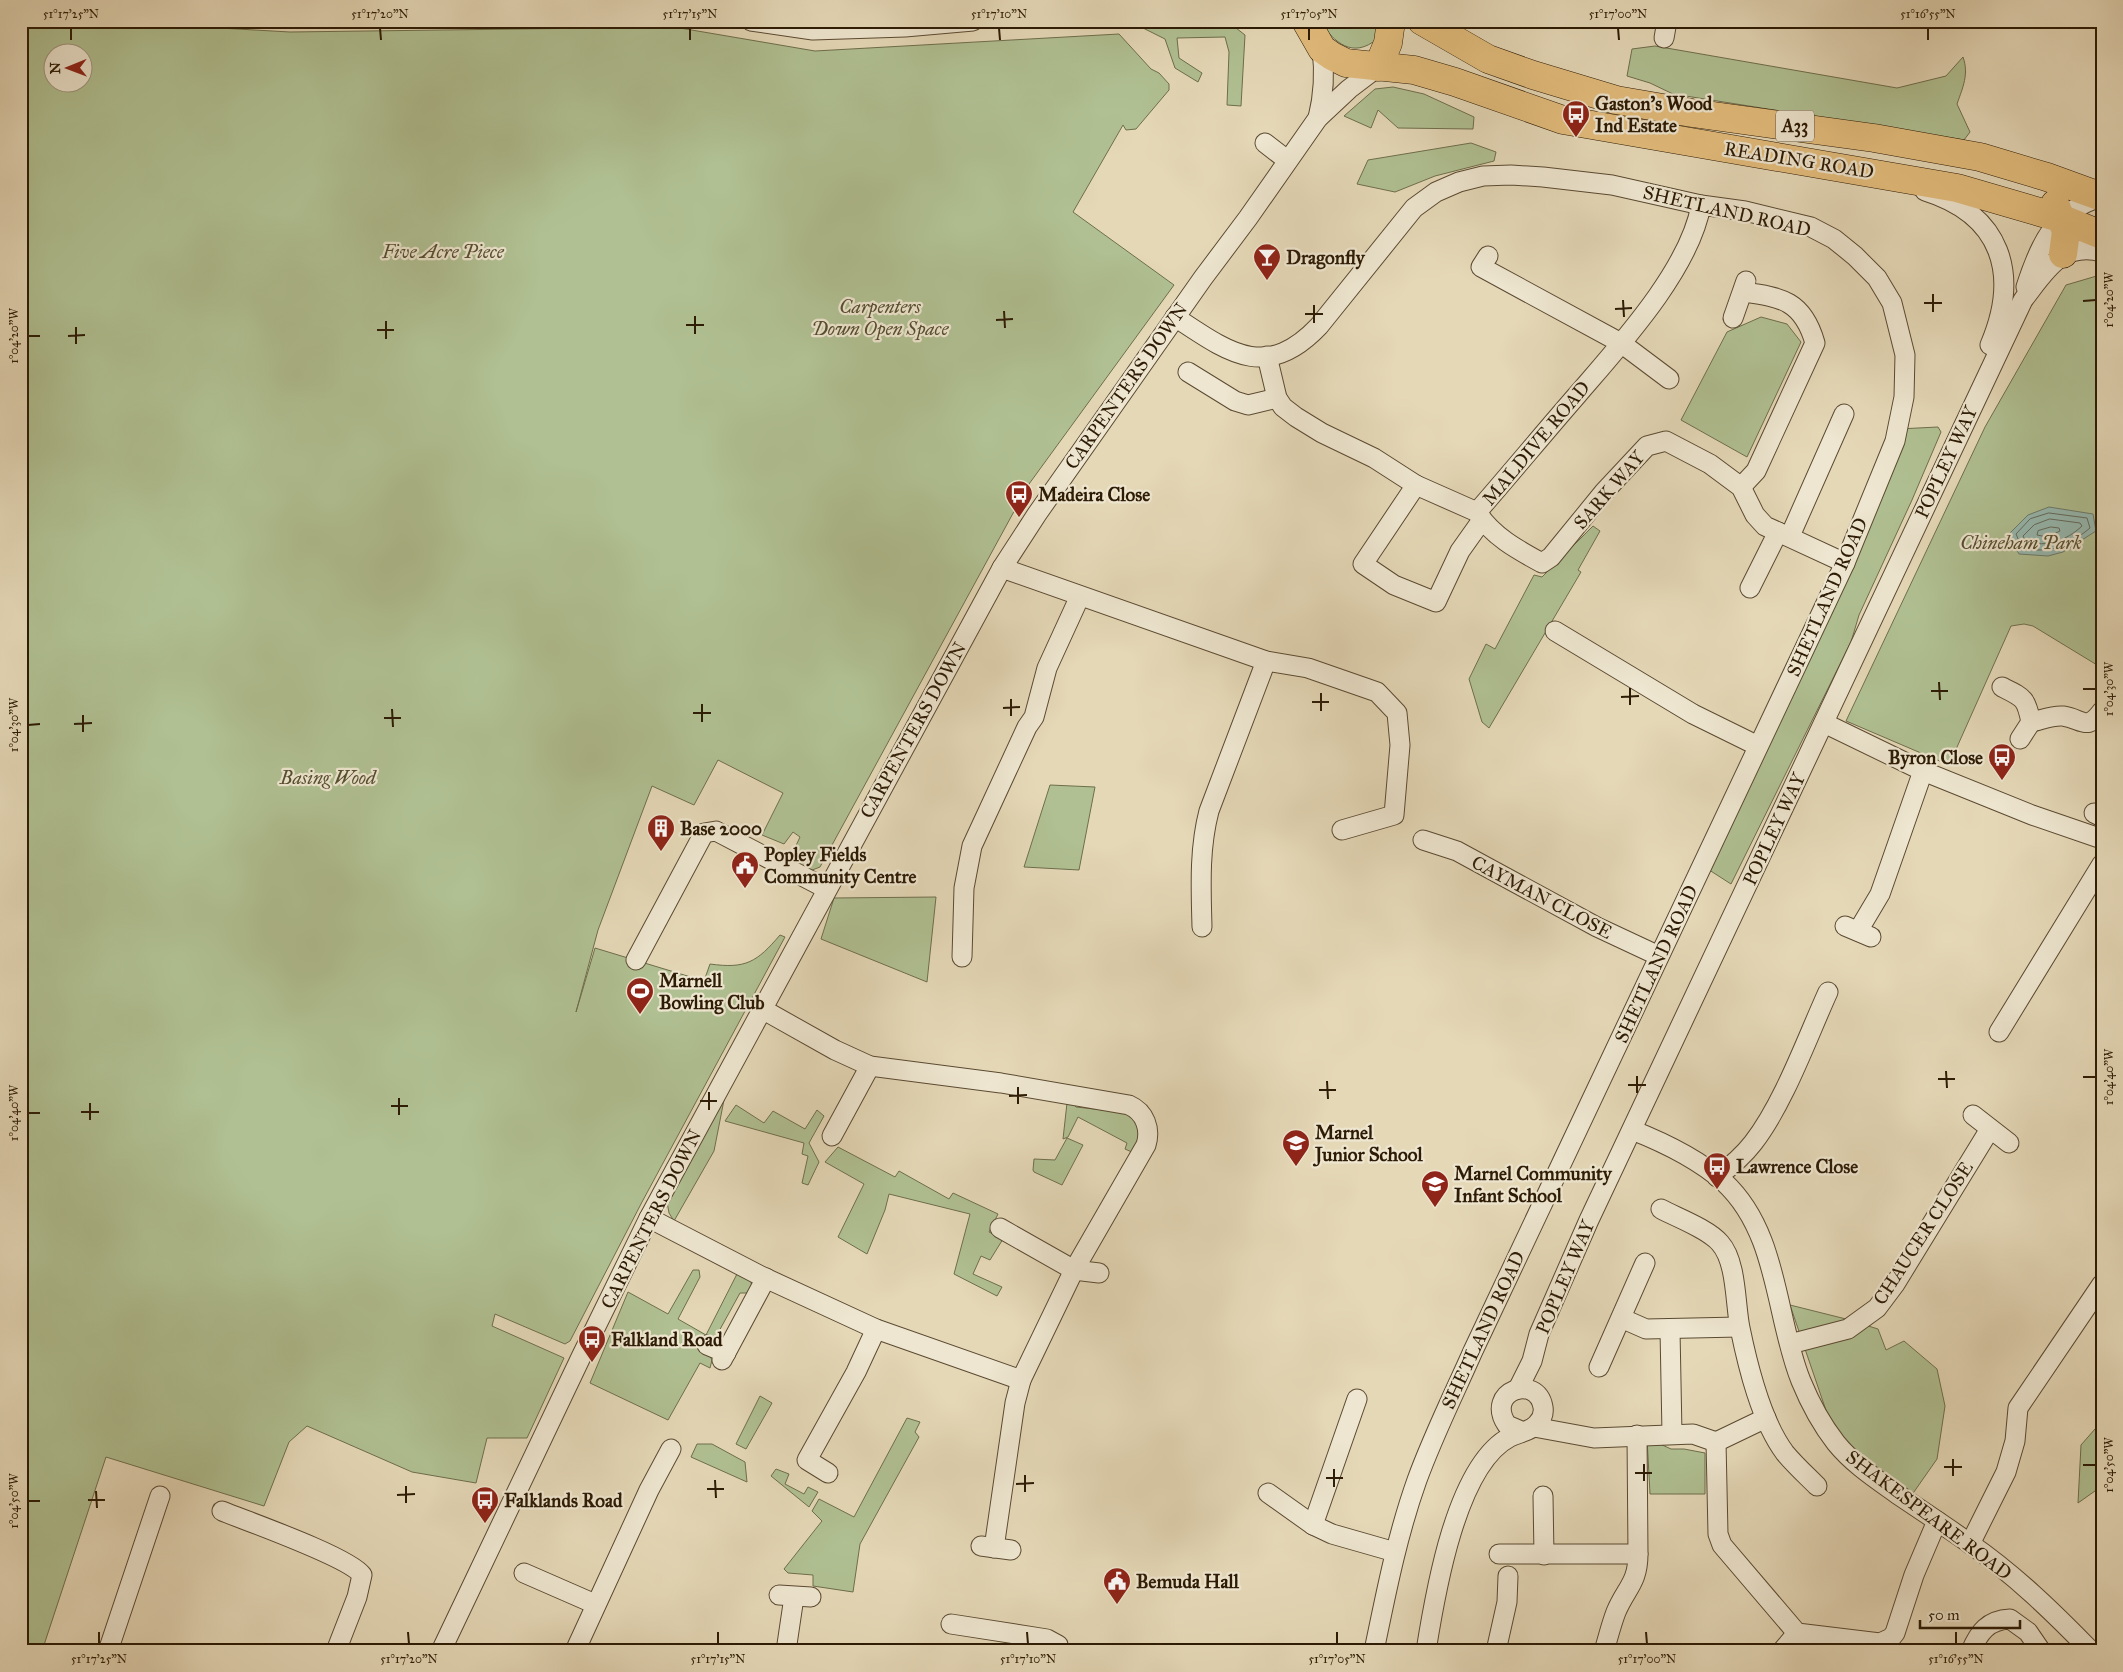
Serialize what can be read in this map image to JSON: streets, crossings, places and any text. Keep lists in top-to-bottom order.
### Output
{
  "streets": {
    "highway": ["A33", "READING ROAD"],
    "street": [
      "SHETLAND ROAD",
      "CARPENTERS DOWN",
      "MALDIVE ROAD",
      "POPLEY WAY",
      "SARK WAY",
      "CAYMAN CLOSE",
      "CHAUCER CLOSE",
      "SHAKESPEARE ROAD"
    ]
  },
  "crossings": [
    ["A33", "READING ROAD"],
    ["A33", "CARPENTERS DOWN"],
    ["A33", "POPLEY WAY"],
    ["READING ROAD", "CARPENTERS DOWN"],
    ["READING ROAD", "POPLEY WAY"],
    ["SHETLAND ROAD", "CARPENTERS DOWN"],
    ["SHETLAND ROAD", "MALDIVE ROAD"],
    ["SHETLAND ROAD", "CAYMAN CLOSE"],
    ["MALDIVE ROAD", "SARK WAY"],
    ["POPLEY WAY", "SHAKESPEARE ROAD"],
    ["CHAUCER CLOSE", "SHAKESPEARE ROAD"]
  ],
  "parks": [
    "Five Acre Piece",
    "Carpenters Down Open Space",
    "Chineham Park",
    "Basing Wood"
  ],
  "places": {
    "bus stop": [
      "Gaston's Wood Ind Estate",
      "Madeira Close",
      "Byron Close",
      "Lawrence Close",
      "Falkland Road",
      "Falklands Road"
    ],
    "bar": ["Dragonfly"],
    "building": ["Base 2000"],
    "public building": ["Popley Fields Community Centre", "Bemuda Hall"],
    "sports": ["Marnell Bowling Club"],
    "school or university": ["Marnel Junior School", "Marnel Community Infant School"]
  },
  "scale_bar": "50 m",
  "north": "left",
  "coordinates": [
    "51°17'25\"N",
    "51°17'20\"N",
    "51°17'15\"N",
    "51°17'10\"N",
    "51°17'05\"N",
    "51°17'00\"N",
    "51°16'55\"N",
    "1°04'20\"W",
    "1°04'30\"W",
    "1°04'40\"W",
    "1°04'50\"W"
  ]
}
